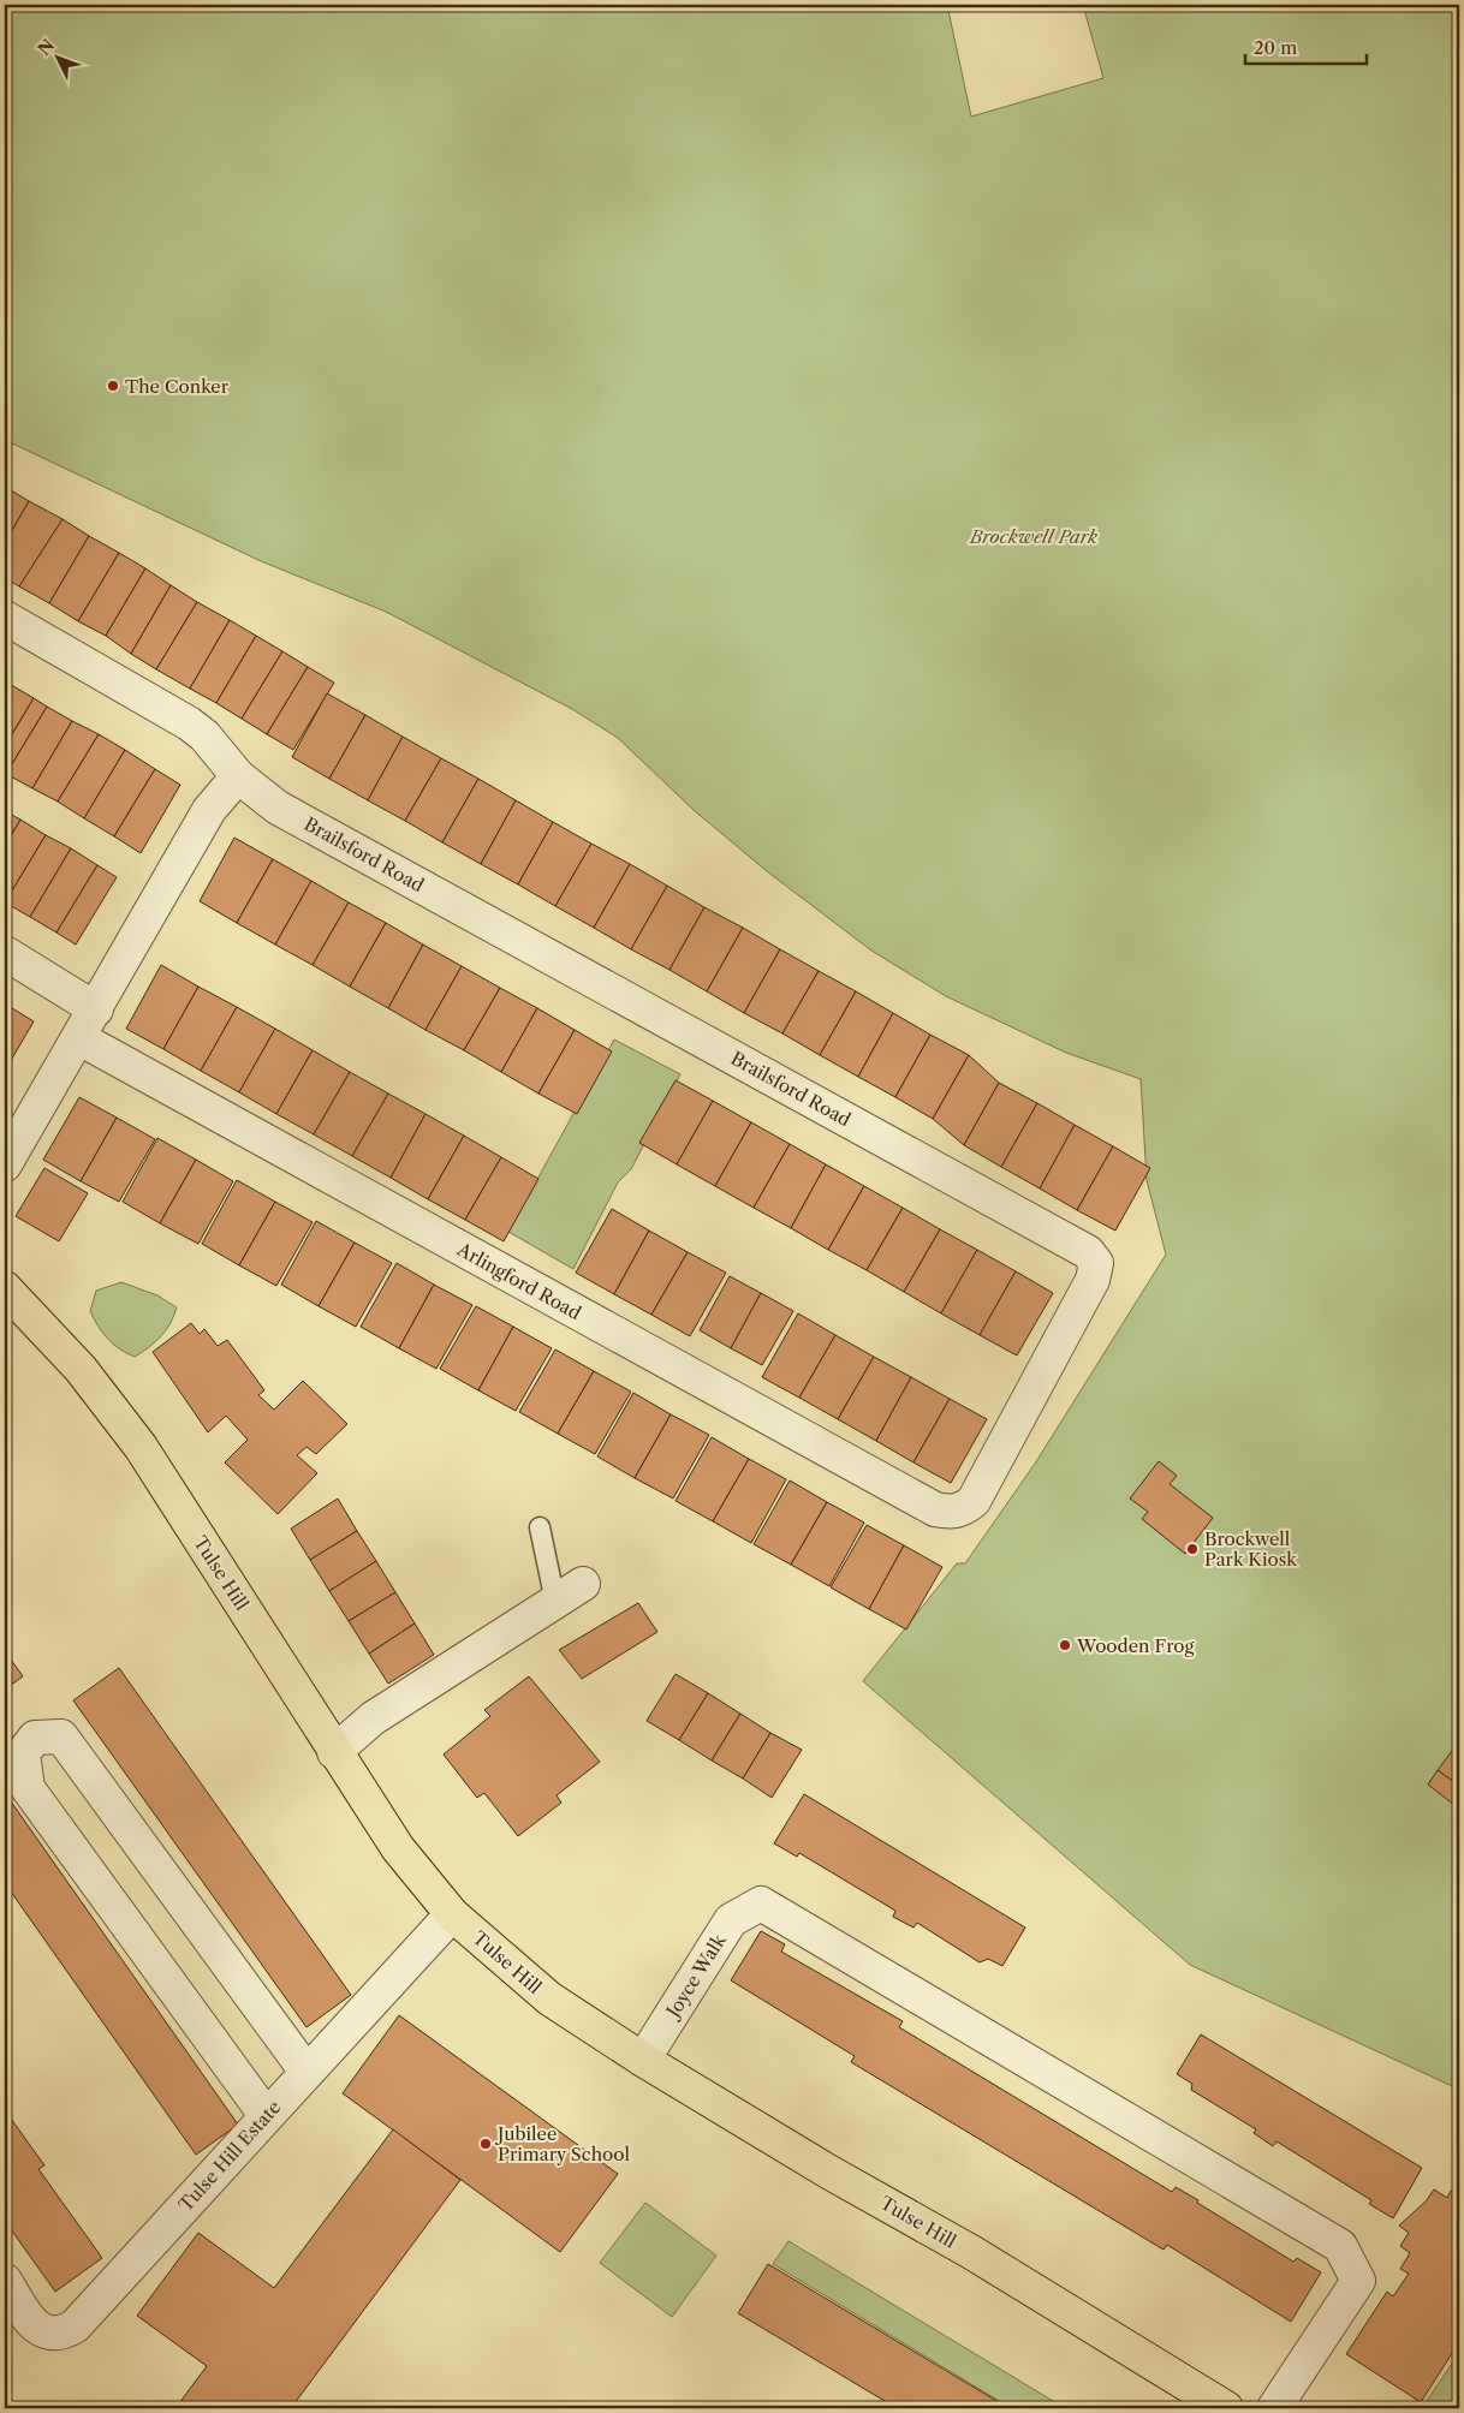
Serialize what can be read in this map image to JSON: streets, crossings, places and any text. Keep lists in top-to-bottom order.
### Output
{
  "streets": {
    "main road": ["Tulse Hill"],
    "street": [
      "Brailsford Road",
      "Arlingford Road",
      "Joyce Walk",
      "Tulse Hill Estate"
    ]
  },
  "crossings": [
    ["Brailsford Road", "Arlingford Road"],
    ["Tulse Hill", "Joyce Walk"],
    ["Tulse Hill", "Tulse Hill Estate"]
  ],
  "parks": ["Brockwell Park"],
  "places": [
    "The Conker",
    "Brockwell Park Kiosk",
    "Wooden Frog",
    "Jubilee Primary School"
  ],
  "scale_bar": "20 m",
  "north": "top left"
}
